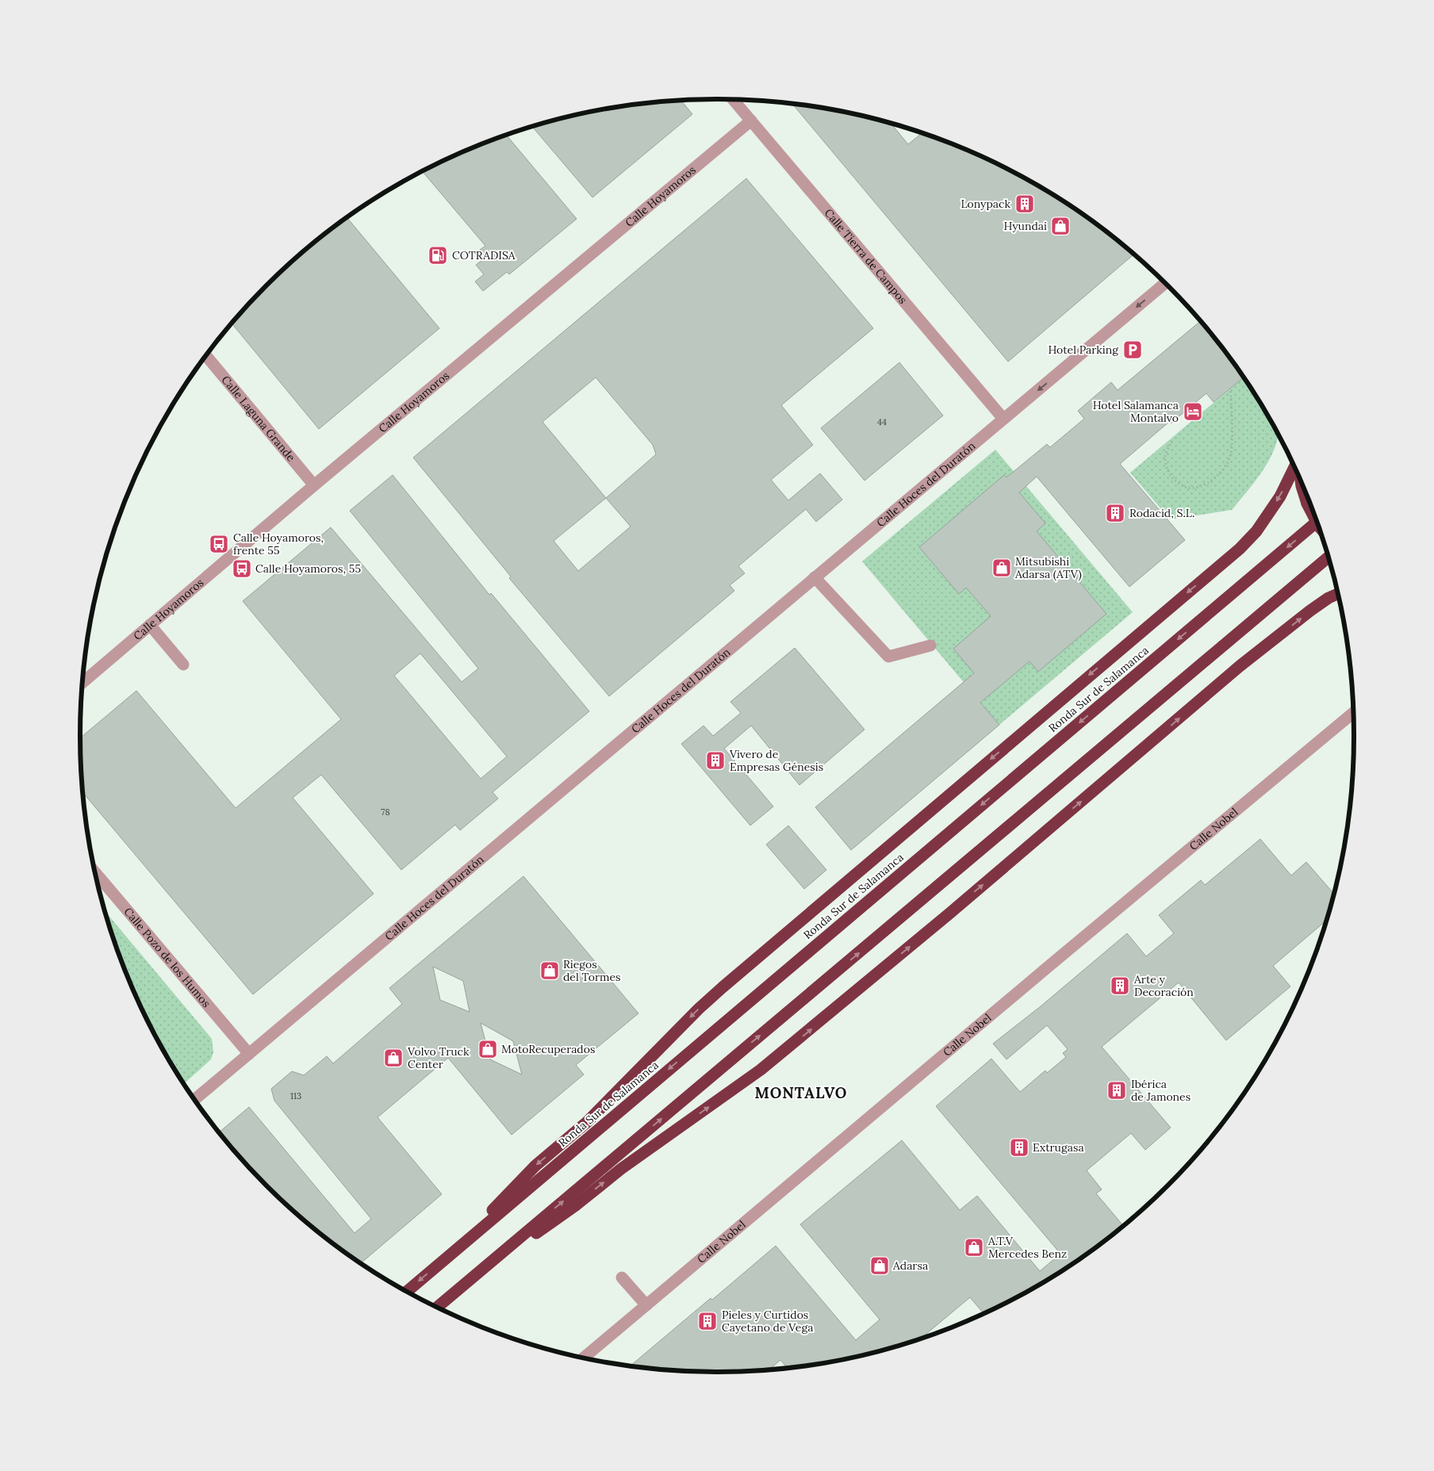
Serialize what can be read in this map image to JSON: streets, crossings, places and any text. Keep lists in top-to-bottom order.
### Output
{
  "streets": {
    "highway": ["Ronda Sur de Salamanca"],
    "street": [
      "Calle Hoyamoros",
      "Calle Tierra de Campos",
      "Calle Laguna Grande",
      "Calle Hoces del Duratón",
      "Calle Nobel",
      "Calle Pozo de los Humos"
    ]
  },
  "crossings": [
    ["Calle Hoyamoros", "Calle Tierra de Campos"],
    ["Calle Hoyamoros", "Calle Laguna Grande"],
    ["Calle Tierra de Campos", "Calle Hoces del Duratón"],
    ["Calle Hoces del Duratón", "Calle Pozo de los Humos"]
  ],
  "districts": ["MONTALVO"],
  "places": {
    "building": [
      "Lonypack",
      "Rodacid, S.L.",
      "Vivero de Empresas Génesis",
      "Arte y Decoración",
      "Ibérica de Jamones",
      "Extrugasa",
      "Pieles y Curtidos Cayetano de Vega"
    ],
    "shop": [
      "Hyundai",
      "Mitsubishi Adarsa (ATV)",
      "Riegos del Tormes",
      "MotoRecuperados",
      "Volvo Truck Center",
      "A.T.V Mercedes Benz",
      "Adarsa"
    ],
    "fuel station": ["COTRADISA"],
    "parking": ["Hotel Parking"],
    "hotel": ["Hotel Salamanca Montalvo"],
    "bus stop": ["Calle Hoyamoros, frente 55", "Calle Hoyamoros, 55"]
  },
  "house_numbers": ["44", "78", "113"]
}
